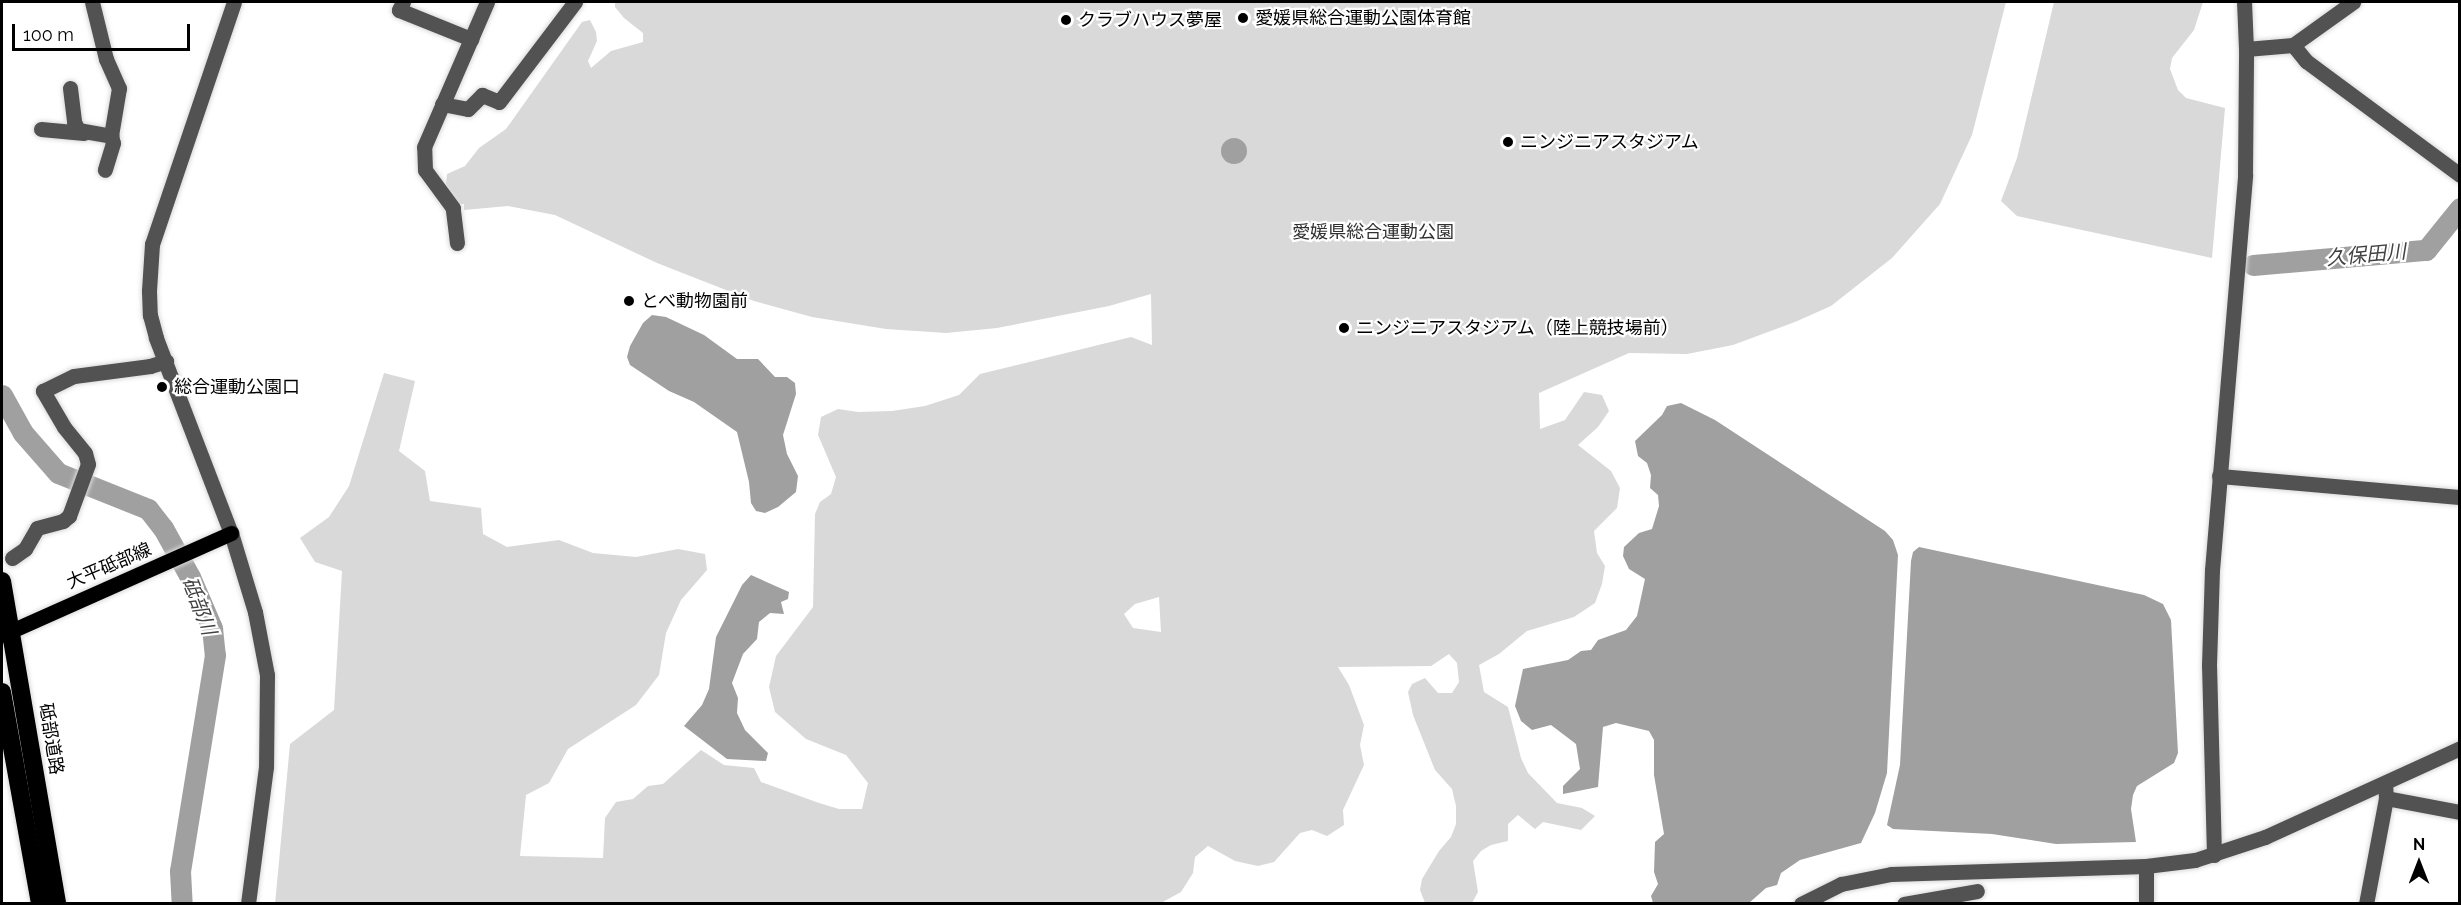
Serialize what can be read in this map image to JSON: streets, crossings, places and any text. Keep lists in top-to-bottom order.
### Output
{
  "streets": {
    "highway": ["砥部道路"],
    "main road": ["大平砥部線"]
  },
  "crossings": [
    ["大平砥部線", "砥部道路"]
  ],
  "water": ["久保田川", "砥部川"],
  "parks": ["愛媛県総合運動公園"],
  "places": [
    "愛媛県総合運動公園体育館",
    "クラブハウス夢屋",
    "ニンジニアスタジアム",
    "とべ動物園前",
    "ニンジニアスタジアム（陸上競技場前）",
    "総合運動公園口"
  ],
  "scale_bar": "100 m",
  "north": "top"
}
